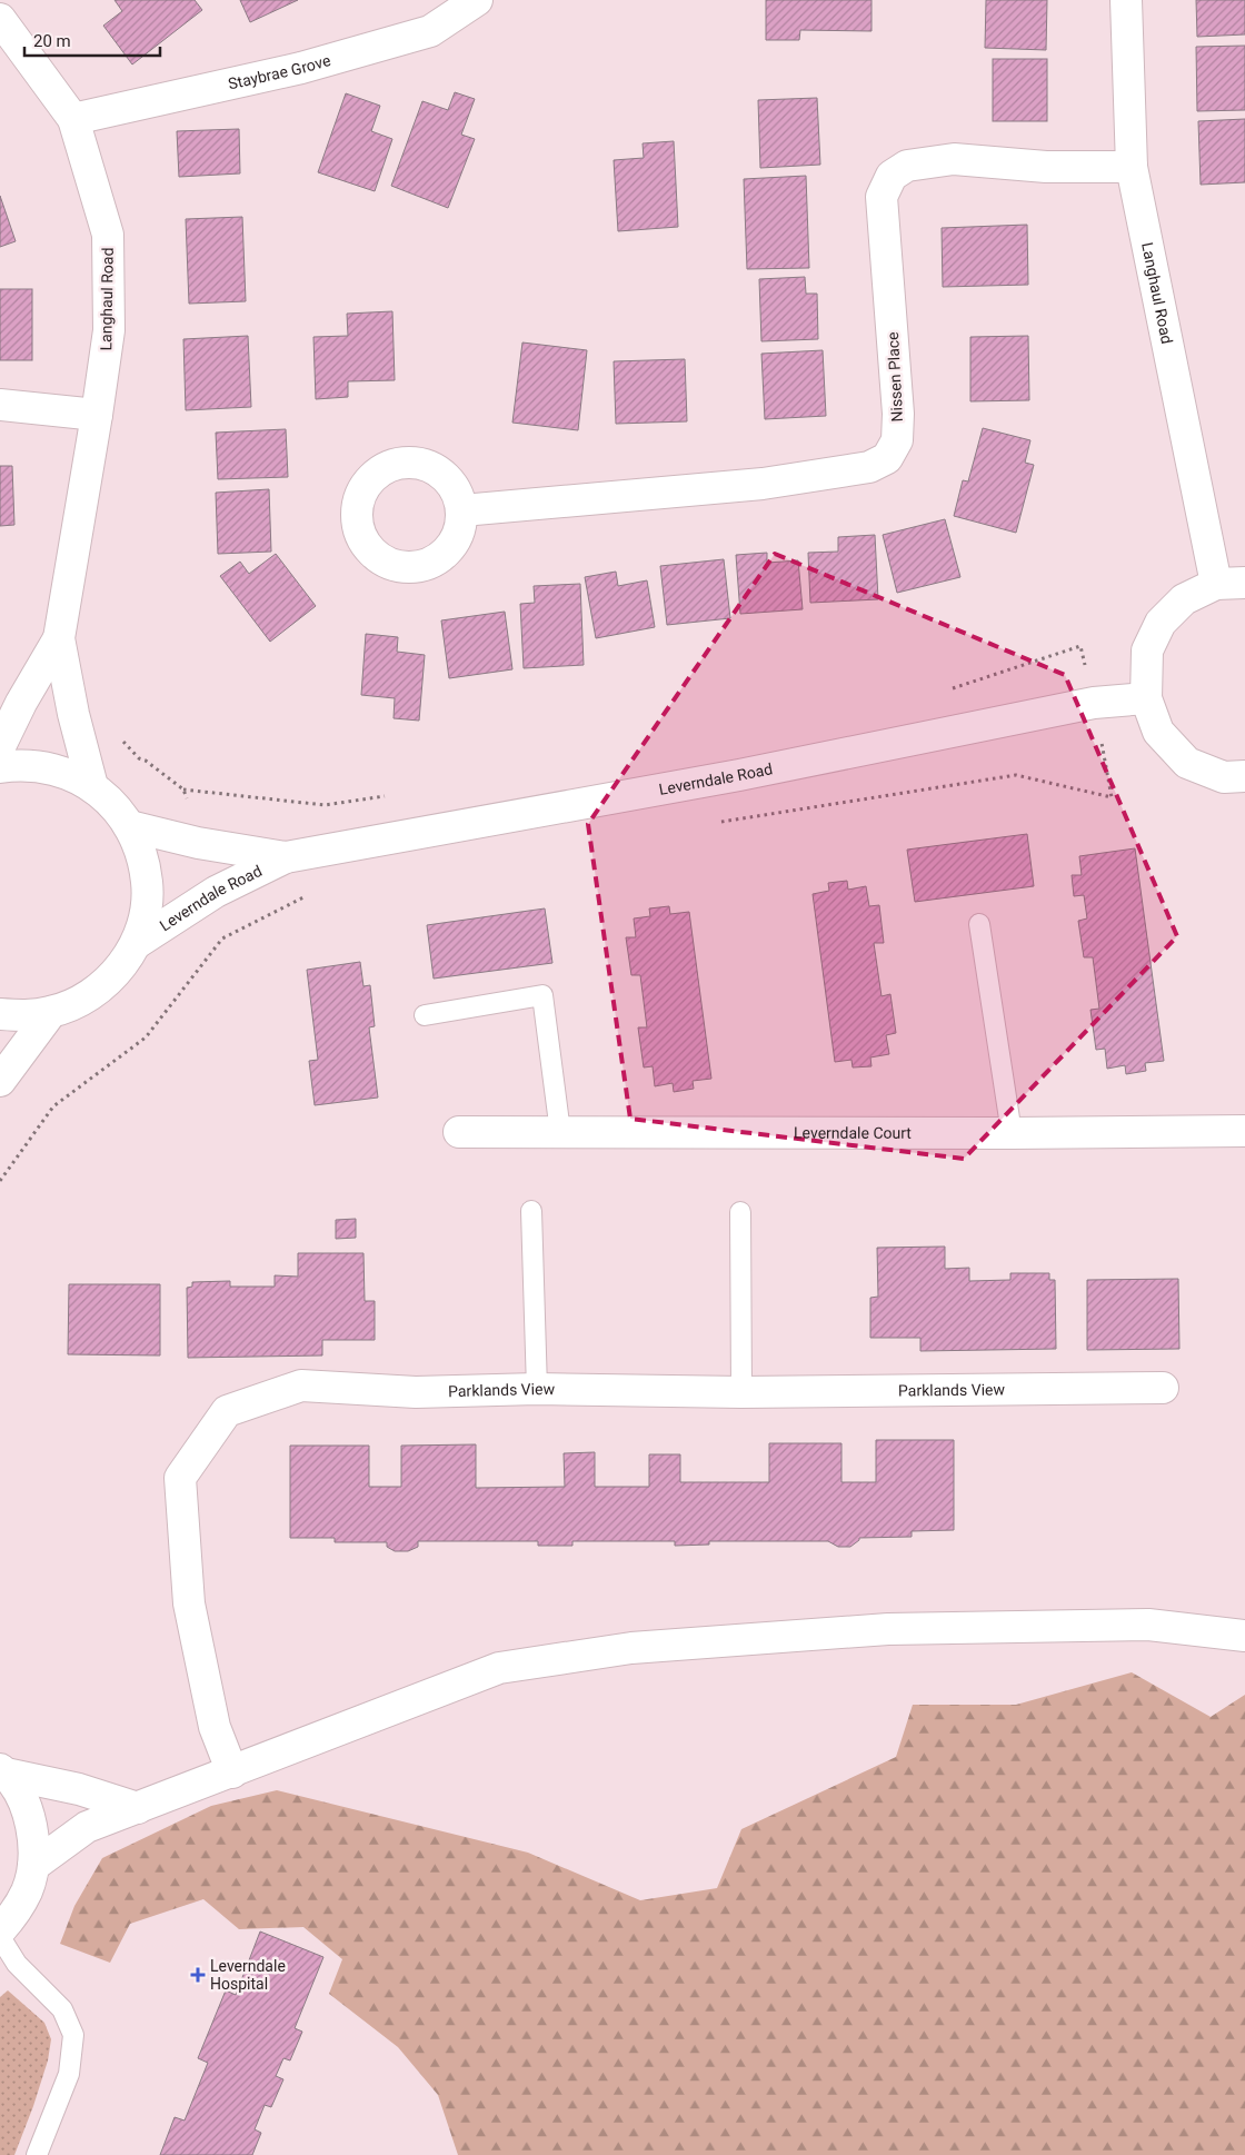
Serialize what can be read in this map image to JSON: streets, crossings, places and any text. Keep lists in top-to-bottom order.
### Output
{
  "streets": {
    "street": [
      "Staybrae Grove",
      "Langhaul Road",
      "Nissen Place",
      "Leverndale Road",
      "Leverndale Court",
      "Parklands View"
    ]
  },
  "crossings": [
    ["Staybrae Grove", "Langhaul Road"],
    ["Langhaul Road", "Nissen Place"]
  ],
  "places": {
    "health": ["Leverndale Hospital"]
  },
  "scale_bar": "20 m"
}
